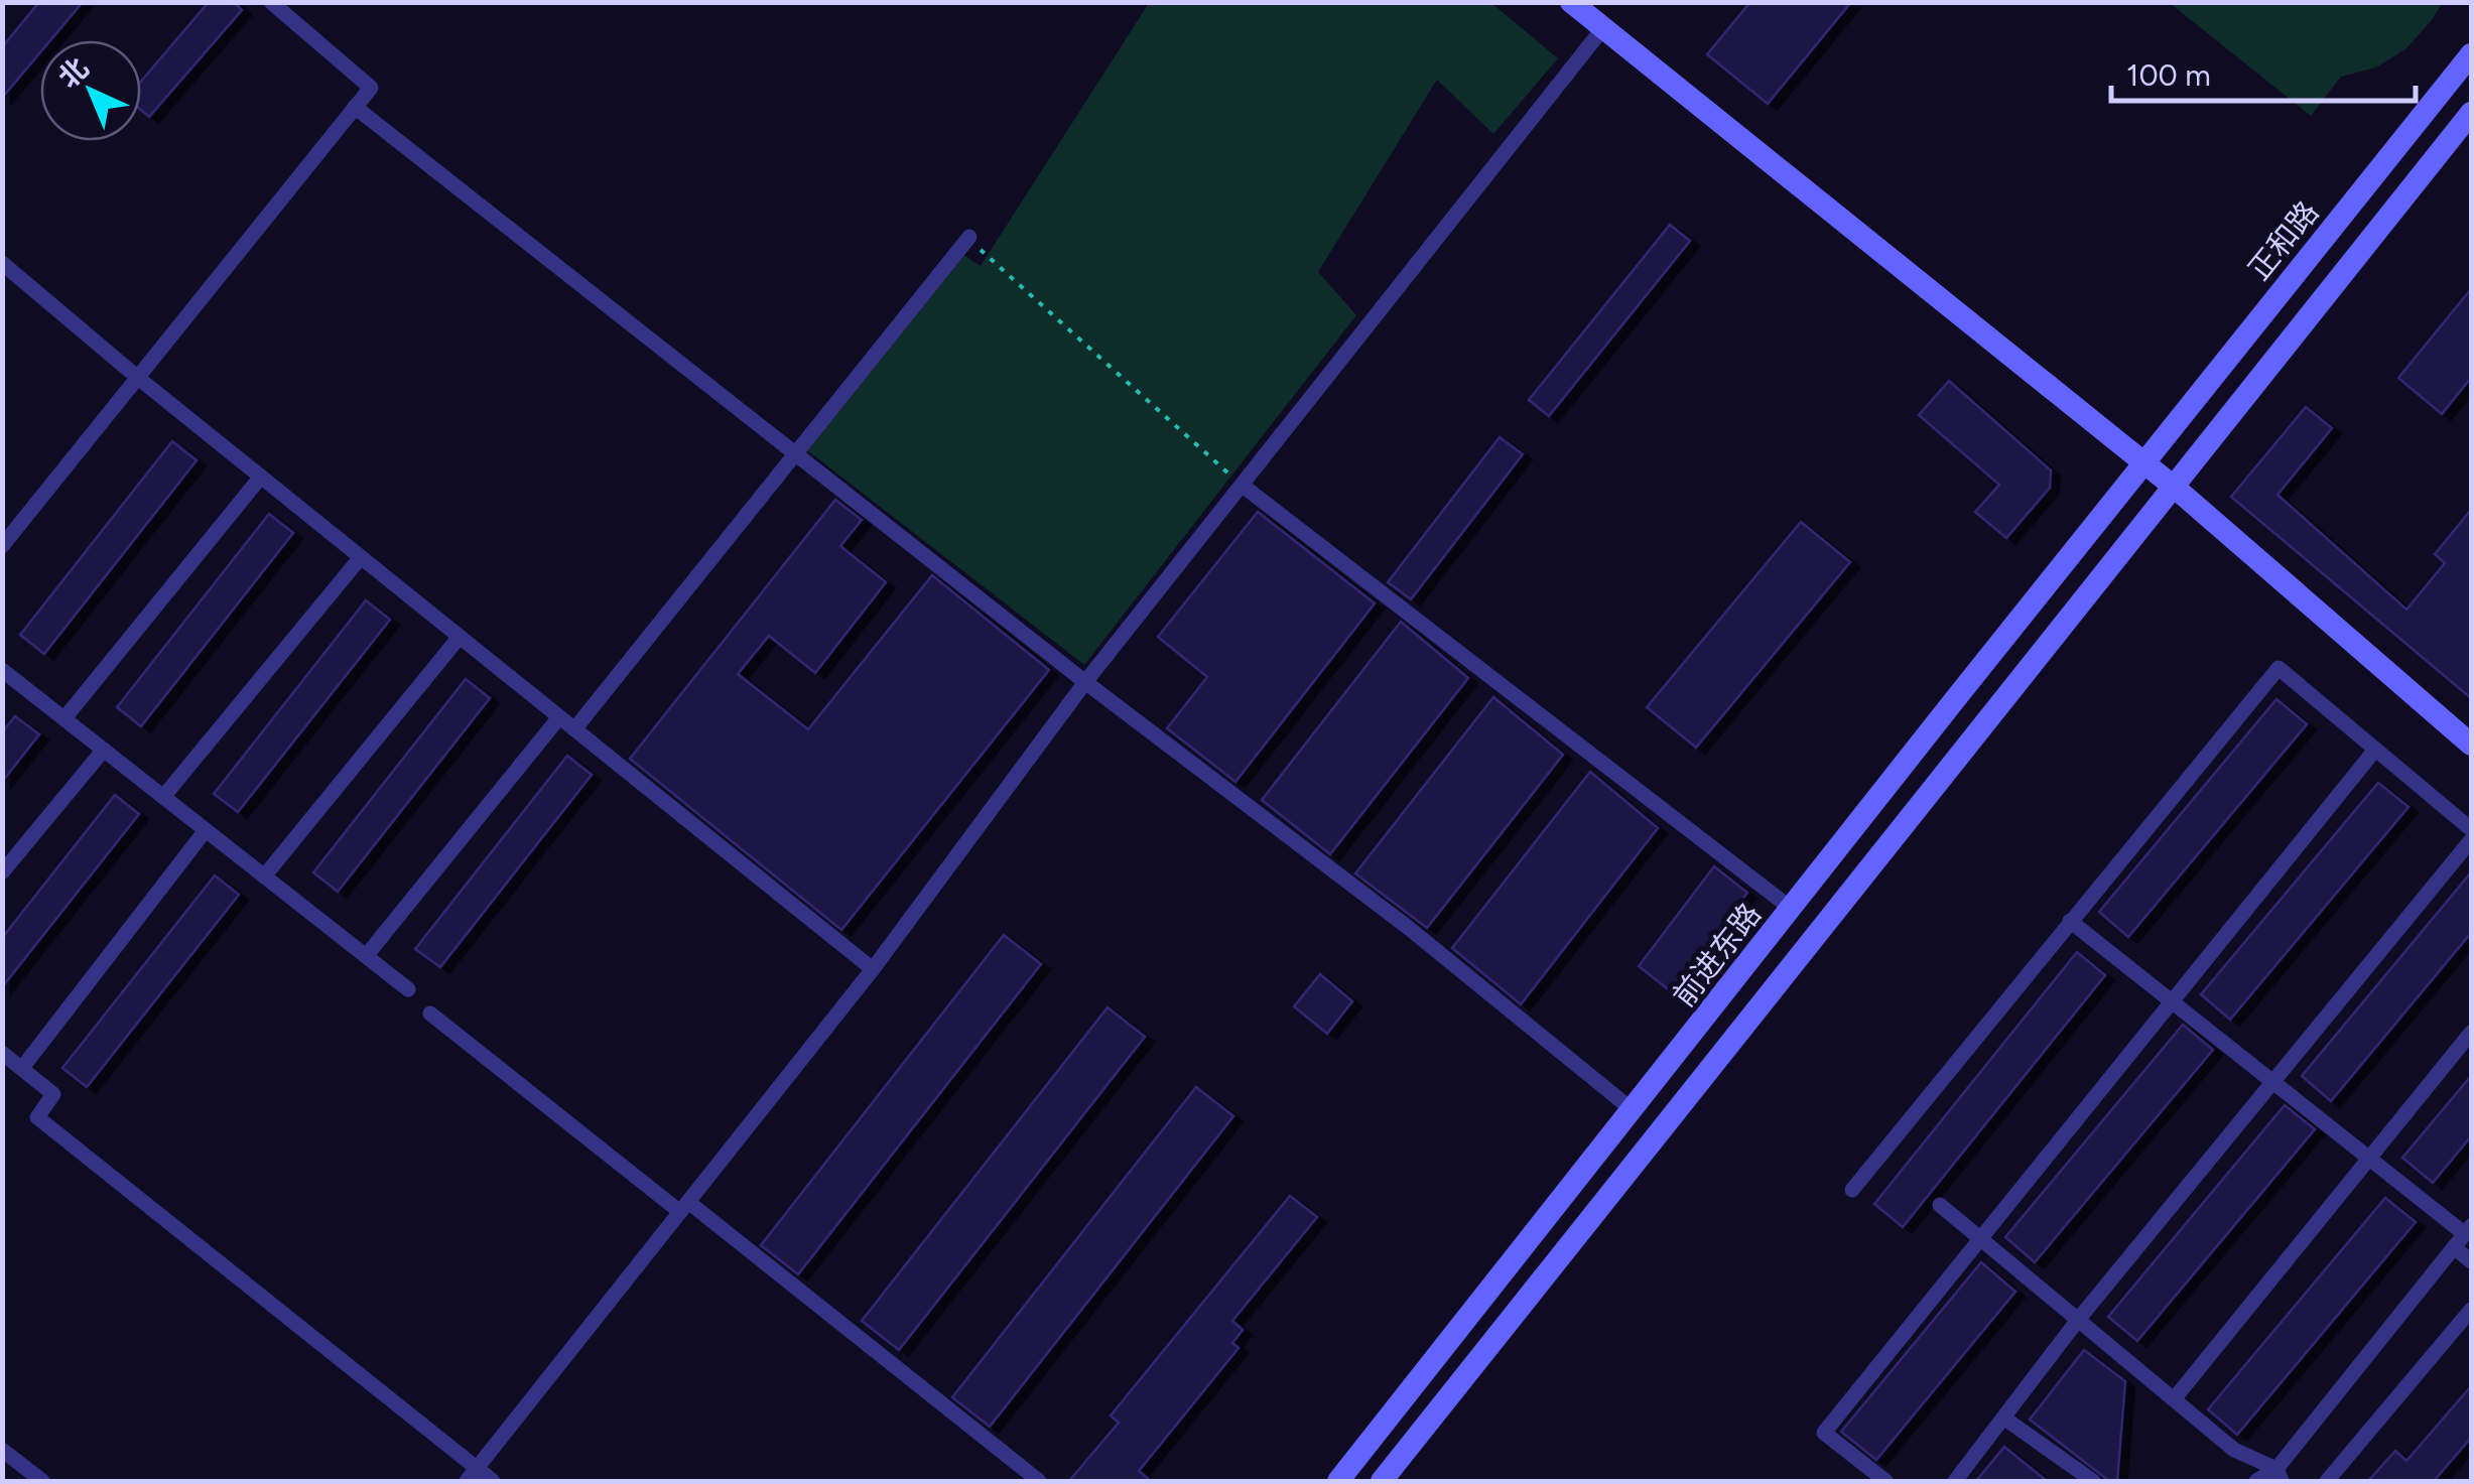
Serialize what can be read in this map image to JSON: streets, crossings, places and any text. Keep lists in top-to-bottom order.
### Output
{
  "streets": {
    "main road": ["正和路", "前进东路"]
  },
  "crossings": [
    ["正和路", "前进东路"]
  ],
  "scale_bar": "100 m",
  "north": "top left"
}
